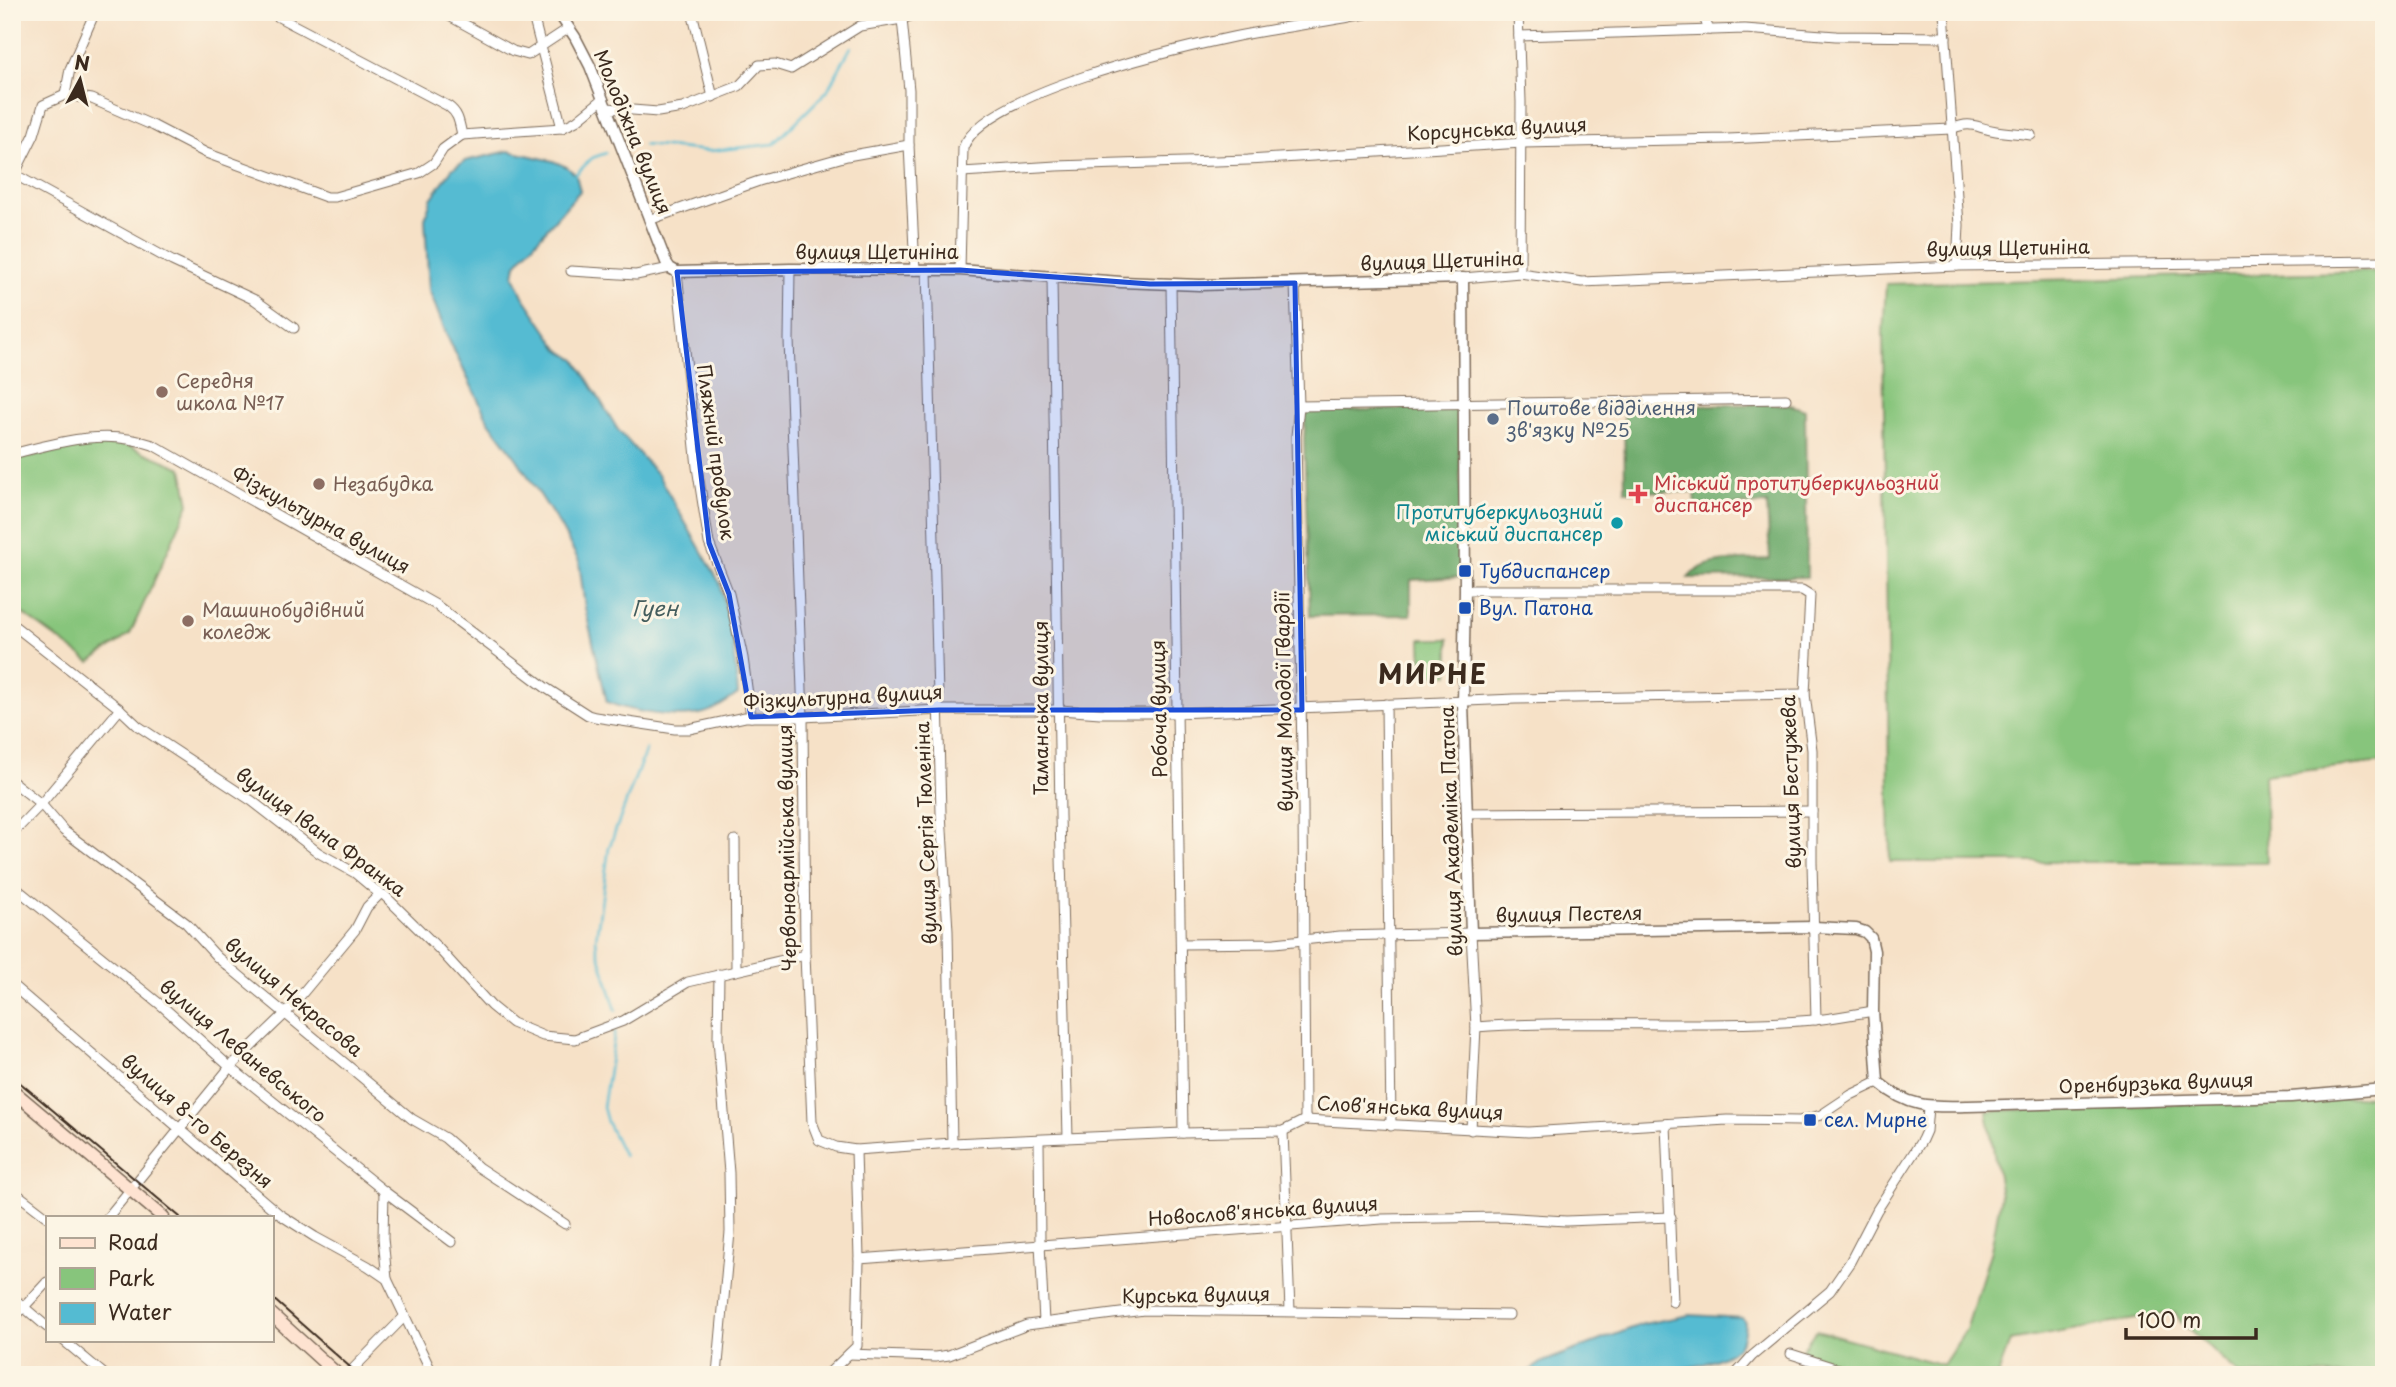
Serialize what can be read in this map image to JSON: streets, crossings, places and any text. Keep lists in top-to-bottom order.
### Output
{
  "streets": {
    "street": [
      "Корсунська вулиця",
      "Молодіжна вулиця",
      "вулиця Щетиніна",
      "Пляжний провулок",
      "Фізкультурна вулиця",
      "вулиця Молодої Гвардії",
      "Таманська вулиця",
      "Робоча вулиця",
      "вулиця Бестужева",
      "вулиця Академіка Патона",
      "вулиця Івана Франка",
      "вулиця Сергія Тюленіна",
      "Червоноармійська вулиця",
      "вулиця Пестеля",
      "вулиця Некрасова",
      "вулиця Леваневського",
      "Оренбурзька вулиця",
      "Слов'янська вулиця",
      "вулиця 8-го Березня",
      "Новослов'янська вулиця",
      "Курська вулиця"
    ]
  },
  "crossings": [
    ["Молодіжна вулиця", "вулиця Щетиніна"],
    ["Молодіжна вулиця", "Пляжний провулок"],
    ["вулиця Щетиніна", "Пляжний провулок"],
    ["вулиця Щетиніна", "вулиця Молодої Гвардії"],
    ["вулиця Щетиніна", "Таманська вулиця"],
    ["вулиця Щетиніна", "Робоча вулиця"],
    ["вулиця Щетиніна", "вулиця Академіка Патона"],
    ["вулиця Щетиніна", "вулиця Сергія Тюленіна"],
    ["вулиця Щетиніна", "Червоноармійська вулиця"],
    ["Пляжний провулок", "Фізкультурна вулиця"],
    ["Фізкультурна вулиця", "вулиця Молодої Гвардії"],
    ["Фізкультурна вулиця", "Таманська вулиця"],
    ["Фізкультурна вулиця", "Робоча вулиця"],
    ["Фізкультурна вулиця", "вулиця Бестужева"],
    ["Фізкультурна вулиця", "вулиця Академіка Патона"],
    ["Фізкультурна вулиця", "вулиця Сергія Тюленіна"],
    ["Фізкультурна вулиця", "Червоноармійська вулиця"],
    ["вулиця Молодої Гвардії", "вулиця Пестеля"],
    ["вулиця Молодої Гвардії", "Слов'янська вулиця"],
    ["Таманська вулиця", "Слов'янська вулиця"],
    ["Робоча вулиця", "вулиця Пестеля"],
    ["Робоча вулиця", "Слов'янська вулиця"],
    ["вулиця Бестужева", "вулиця Академіка Патона"],
    ["вулиця Бестужева", "вулиця Пестеля"],
    ["вулиця Академіка Патона", "вулиця Пестеля"],
    ["вулиця Академіка Патона", "Слов'янська вулиця"],
    ["вулиця Івана Франка", "Червоноармійська вулиця"],
    ["вулиця Сергія Тюленіна", "Слов'янська вулиця"],
    ["Червоноармійська вулиця", "Слов'янська вулиця"]
  ],
  "districts": ["МИРНЕ"],
  "water": ["Гуен"],
  "places": {
    "other": [
      "Середня школа №17",
      "Поштове відділення зв'язку №25",
      "Незабудка",
      "Протитуберкульозний міський диспансер",
      "Машинобудівний коледж"
    ],
    "health": ["Міський протитуберкульозний диспансер"],
    "transit": ["Тубдиспансер", "Вул. Патона", "сел. Мирне"]
  },
  "legend": ["Road", "Park", "Water"],
  "scale_bar": "100 m",
  "north": "top"
}
